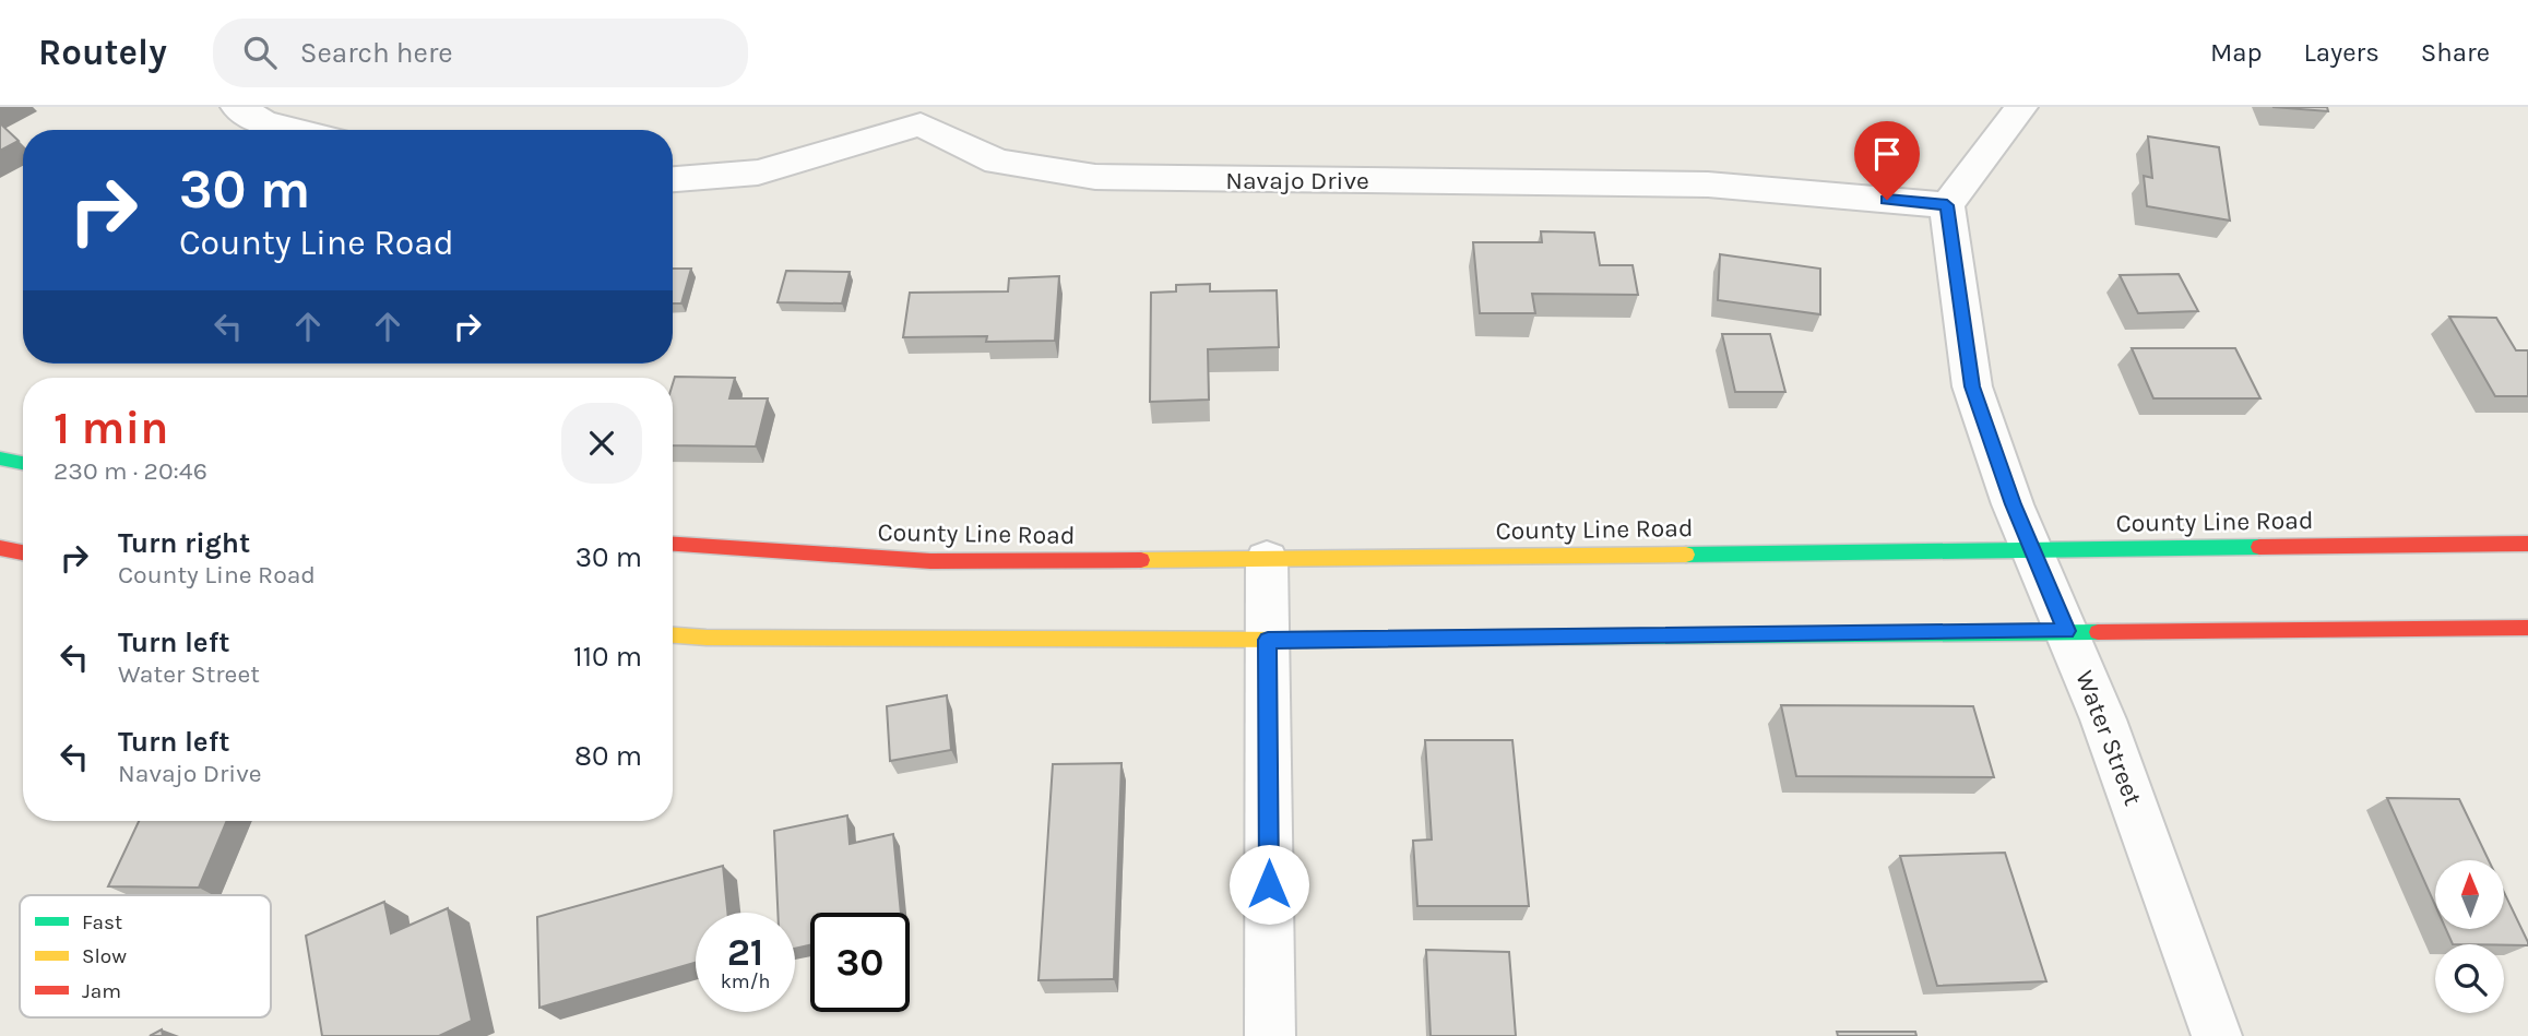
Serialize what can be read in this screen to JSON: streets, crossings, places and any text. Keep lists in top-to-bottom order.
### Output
{
  "streets": {
    "main road": ["County Line Road"],
    "street": ["Navajo Drive", "Water Street"]
  },
  "crossings": [
    ["Navajo Drive", "Water Street"],
    ["County Line Road", "Water Street"]
  ],
  "legend": ["Fast", "Slow", "Jam"],
  "north": "top",
  "page": {
    "header": "Routely",
    "search": "Search here",
    "nav": ["Map", "Layers", "Share"],
    "turn": ["30 m", "County Line Road"],
    "heading": ["1 min", "230 m · 20:46"],
    "list": [
      {
        "name": "Turn right",
        "note": "County Line Road",
        "value": "30 m"
      },
      {
        "name": "Turn left",
        "note": "Water Street",
        "value": "110 m"
      },
      {
        "name": "Turn left",
        "note": "Navajo Drive",
        "value": "80 m"
      }
    ],
    "speed": "21 km/h",
    "limit": "30"
  }
}
